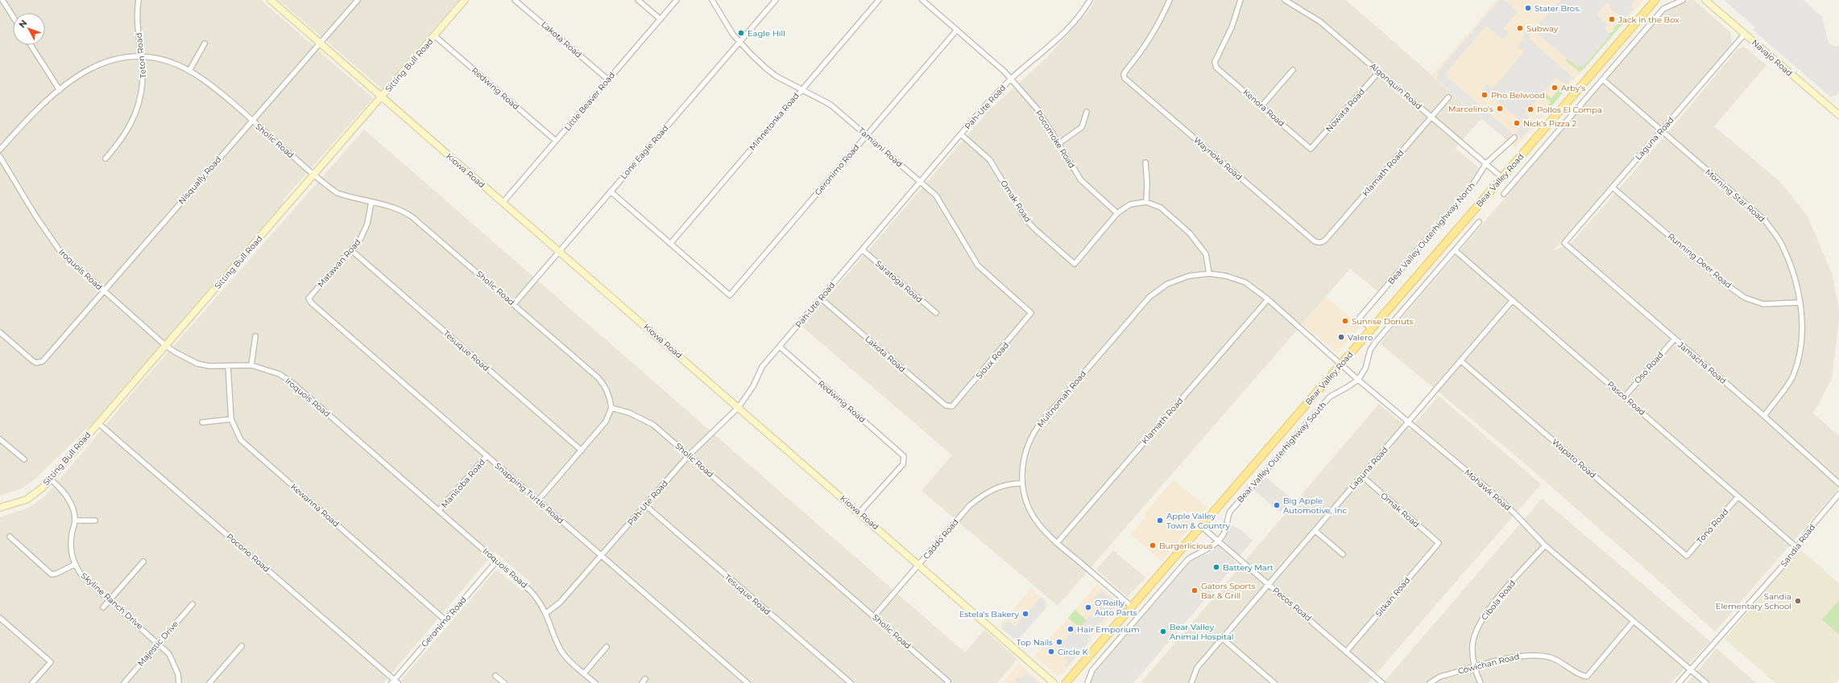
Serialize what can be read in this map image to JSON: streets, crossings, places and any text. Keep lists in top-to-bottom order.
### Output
{
  "streets": {
    "main road": ["Bear Valley Road"],
    "street": [
      "Lakota Road",
      "Teton Road",
      "Navajo Road",
      "Sitting Bull Road",
      "Algonquin Road",
      "Redwing Road",
      "Little Beaver Road",
      "Pah-Ute Road",
      "Kenora Road",
      "Nowata Road",
      "Minnetonka Road",
      "Laguna Road",
      "Pocomoke Road",
      "Sholic Road",
      "Tamiani Road",
      "Lone Eagle Road",
      "Waynoka Road",
      "Geronimo Road",
      "Kiowa Road",
      "Klamath Road",
      "Nisqually Road",
      "Morning Star Road",
      "Omak Road",
      "Bear Valley Outerhighway North",
      "Running Deer Road",
      "Matawan Road",
      "Iroquois Road",
      "Saratoga Road",
      "Tesuque Road",
      "Sioux Road",
      "Jamacha Road",
      "Oso Road",
      "Pasco Road",
      "Multnomah Road",
      "Bear Valley Outerhighway South",
      "Wapato Road",
      "Manitoba Road",
      "Mohawk Road",
      "Snapping Turtle Road",
      "Kewanna Road",
      "Tono Road",
      "Caddo Road",
      "Sandia Road",
      "Pocono Road",
      "Sitkan Road",
      "Cibola Road",
      "Skyline Ranch Drive",
      "Pecos Road",
      "Majestic Drive",
      "Cowichan Road"
    ]
  },
  "crossings": [
    ["Lakota Road", "Little Beaver Road"],
    ["Lakota Road", "Pah-Ute Road"],
    ["Lakota Road", "Sioux Road"],
    ["Teton Road", "Sholic Road"],
    ["Navajo Road", "Laguna Road"],
    ["Sitting Bull Road", "Redwing Road"],
    ["Sitting Bull Road", "Sholic Road"],
    ["Sitting Bull Road", "Kiowa Road"],
    ["Sitting Bull Road", "Iroquois Road"],
    ["Sitting Bull Road", "Pocono Road"],
    ["Algonquin Road", "Nowata Road"],
    ["Algonquin Road", "Klamath Road"],
    ["Algonquin Road", "Bear Valley Road"],
    ["Algonquin Road", "Bear Valley Outerhighway North"],
    ["Redwing Road", "Little Beaver Road"],
    ["Redwing Road", "Pah-Ute Road"],
    ["Redwing Road", "Kiowa Road"],
    ["Little Beaver Road", "Kiowa Road"],
    ["Pah-Ute Road", "Pocomoke Road"],
    ["Pah-Ute Road", "Sholic Road"],
    ["Pah-Ute Road", "Tamiani Road"],
    ["Pah-Ute Road", "Kiowa Road"],
    ["Pah-Ute Road", "Omak Road"],
    ["Pah-Ute Road", "Iroquois Road"],
    ["Pah-Ute Road", "Saratoga Road"],
    ["Pah-Ute Road", "Tesuque Road"],
    ["Pah-Ute Road", "Snapping Turtle Road"],
    ["Kenora Road", "Nowata Road"],
    ["Minnetonka Road", "Tamiani Road"],
    ["Minnetonka Road", "Geronimo Road"],
    ["Laguna Road", "Morning Star Road"],
    ["Laguna Road", "Omak Road"],
    ["Laguna Road", "Running Deer Road"],
    ["Laguna Road", "Jamacha Road"],
    ["Laguna Road", "Pasco Road"],
    ["Laguna Road", "Wapato Road"],
    ["Laguna Road", "Mohawk Road"],
    ["Laguna Road", "Pecos Road"],
    ["Pocomoke Road", "Geronimo Road"],
    ["Pocomoke Road", "Omak Road"],
    ["Sholic Road", "Lone Eagle Road"],
    ["Sholic Road", "Nisqually Road"],
    ["Sholic Road", "Matawan Road"],
    ["Sholic Road", "Caddo Road"],
    ["Tamiani Road", "Lone Eagle Road"],
    ["Tamiani Road", "Geronimo Road"],
    ["Tamiani Road", "Sioux Road"],
    ["Lone Eagle Road", "Kiowa Road"],
    ["Waynoka Road", "Klamath Road"],
    ["Geronimo Road", "Iroquois Road"],
    ["Geronimo Road", "Kewanna Road"],
    ["Geronimo Road", "Pocono Road"],
    ["Kiowa Road", "Nisqually Road"],
    ["Kiowa Road", "Caddo Road"],
    ["Klamath Road", "Multnomah Road"],
    ["Klamath Road", "Mohawk Road"],
    ["Nisqually Road", "Iroquois Road"],
    ["Bear Valley Road", "Bear Valley Outerhighway North"],
    ["Bear Valley Road", "Multnomah Road"],
    ["Bear Valley Road", "Mohawk Road"],
    ["Bear Valley Road", "Pecos Road"],
    ["Morning Star Road", "Running Deer Road"],
    ["Morning Star Road", "Jamacha Road"],
    ["Omak Road", "Sitkan Road"],
    ["Matawan Road", "Tesuque Road"],
    ["Matawan Road", "Snapping Turtle Road"],
    ["Iroquois Road", "Manitoba Road"],
    ["Iroquois Road", "Kewanna Road"],
    ["Jamacha Road", "Oso Road"],
    ["Oso Road", "Pasco Road"],
    ["Pasco Road", "Bear Valley Outerhighway South"],
    ["Pasco Road", "Tono Road"],
    ["Pasco Road", "Sandia Road"],
    ["Multnomah Road", "Mohawk Road"],
    ["Multnomah Road", "Caddo Road"],
    ["Bear Valley Outerhighway South", "Mohawk Road"],
    ["Bear Valley Outerhighway South", "Pecos Road"],
    ["Wapato Road", "Tono Road"],
    ["Manitoba Road", "Snapping Turtle Road"],
    ["Mohawk Road", "Sandia Road"],
    ["Mohawk Road", "Cibola Road"],
    ["Mohawk Road", "Cowichan Road"],
    ["Sitkan Road", "Pecos Road"],
    ["Cibola Road", "Cowichan Road"],
    ["Skyline Ranch Drive", "Majestic Drive"]
  ],
  "places": [
    "Stater Bros.",
    "Jack in the Box",
    "Subway",
    "Eagle Hill",
    "Arby's",
    "Pho Belwood",
    "Marcelino's",
    "Pollos El Compa",
    "Nick's Pizza 2",
    "Sunrise Donuts",
    "Valero",
    "Big Apple Automotive, Inc",
    "Apple Valley Town & Country",
    "Burgerlicious",
    "Battery Mart",
    "Gators Sports Bar & Grill",
    "Sandia Elementary School",
    "O'Reilly Auto Parts",
    "Estela's Bakery",
    "Hair Emporium",
    "Bear Valley Animal Hospital",
    "Top Nails",
    "Circle K"
  ],
  "north": "top left"
}
